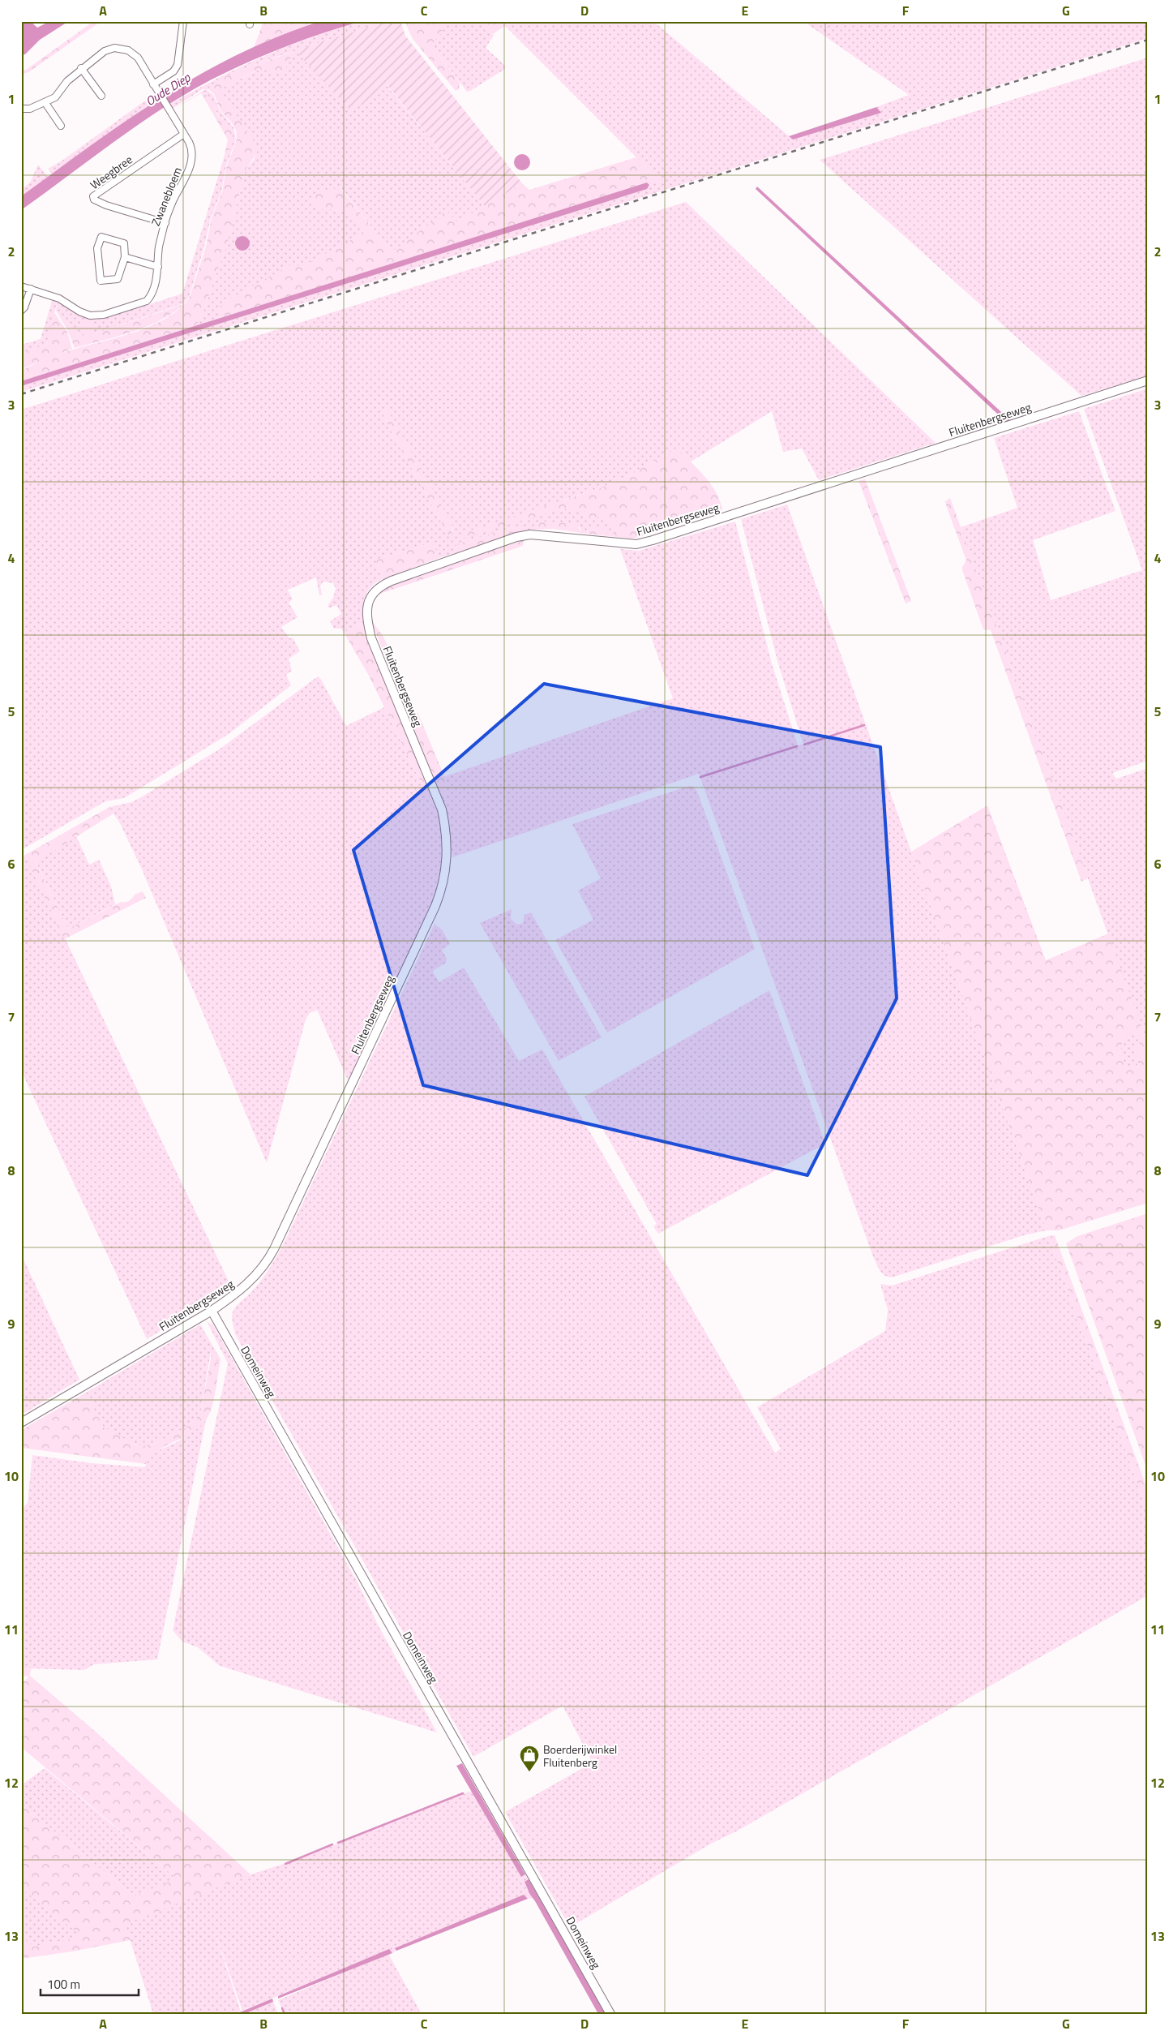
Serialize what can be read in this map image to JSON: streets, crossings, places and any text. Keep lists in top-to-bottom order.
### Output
{
  "streets": {
    "street": [
      "Weegbree",
      "Zwanebloem",
      "Fluitenbergseweg",
      "Domeinweg"
    ]
  },
  "crossings": [
    ["Weegbree", "Zwanebloem"],
    ["Fluitenbergseweg", "Domeinweg"]
  ],
  "water": ["Oude Diep"],
  "places": {
    "shop": ["Boerderijwinkel Fluitenberg"]
  },
  "scale_bar": "100 m",
  "grid": {
    "columns": [
      "A",
      "B",
      "C",
      "D",
      "E",
      "F",
      "G"
    ],
    "rows": [
      "1",
      "2",
      "3",
      "4",
      "5",
      "6",
      "7",
      "8",
      "9",
      "10",
      "11",
      "12",
      "13"
    ]
  }
}
